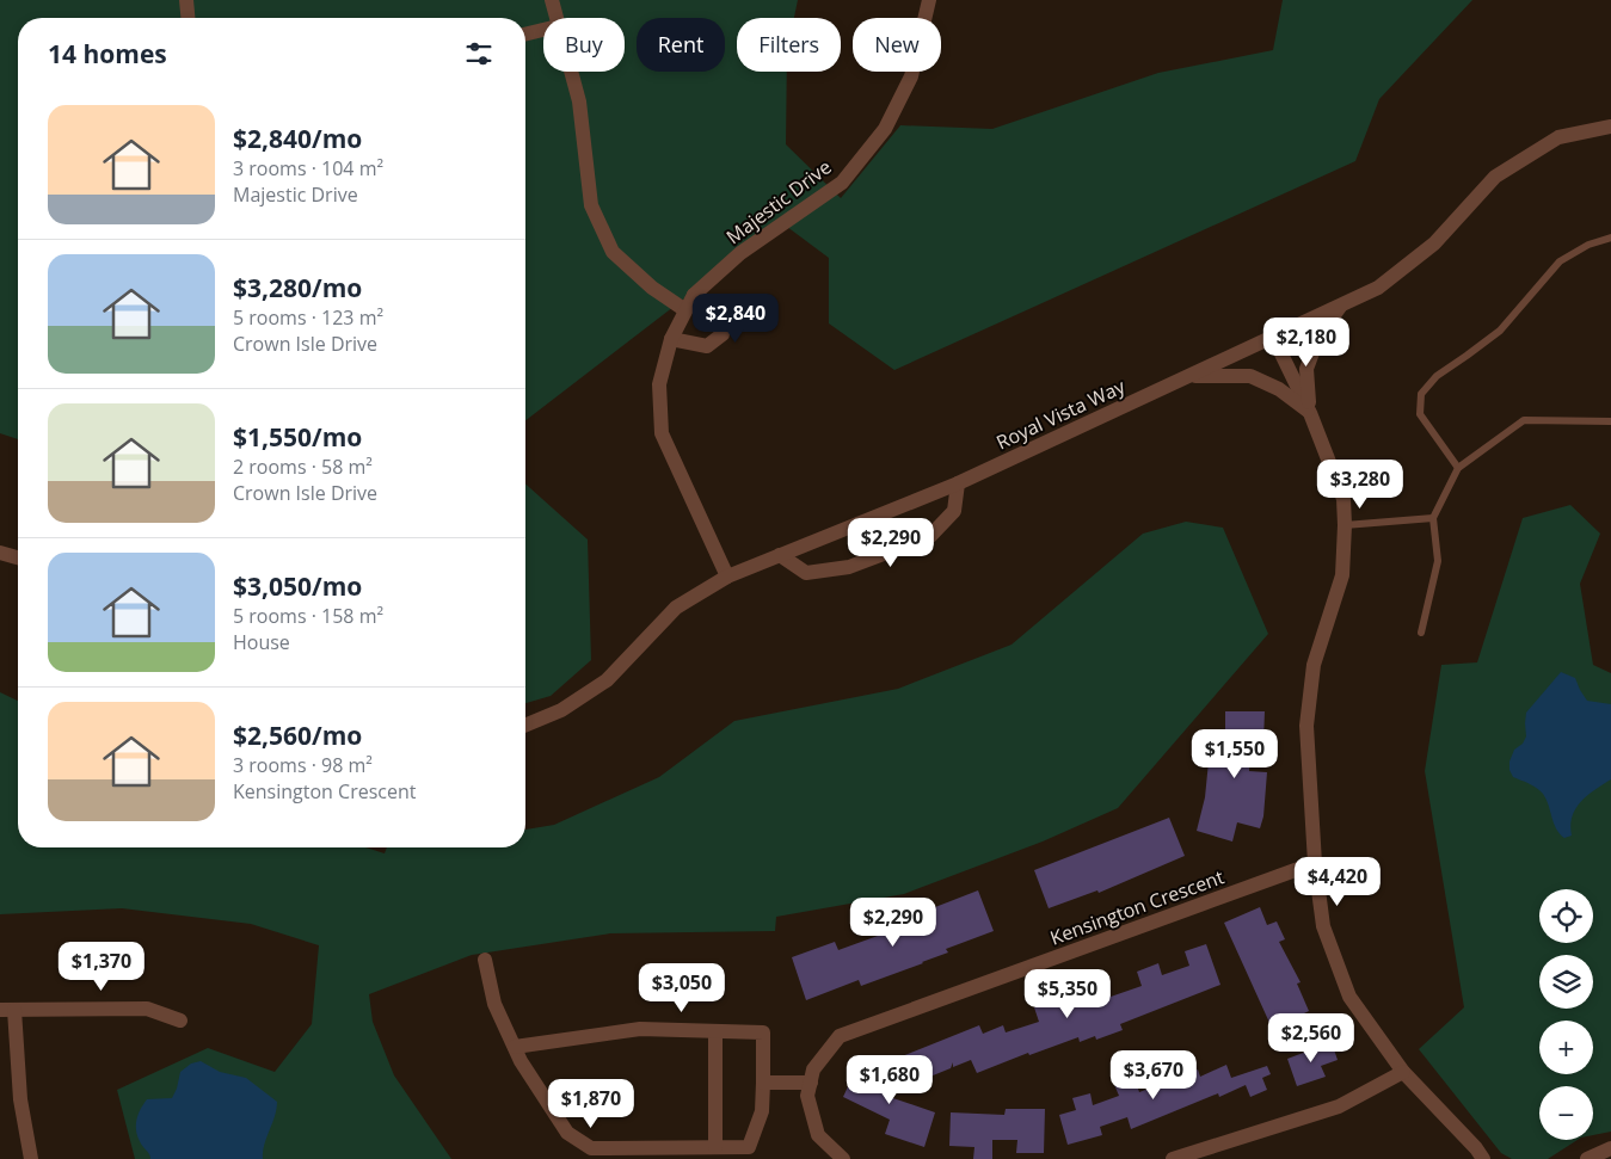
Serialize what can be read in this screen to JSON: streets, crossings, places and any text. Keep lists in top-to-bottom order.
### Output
{
  "streets": {
    "street": ["Majestic Drive", "Royal Vista Way", "Kensington Crescent"]
  },
  "crossings": [
    ["Majestic Drive", "Royal Vista Way"]
  ],
  "page": {
    "chip": [
      "Buy",
      "Rent",
      "Filters",
      "New"
    ],
    "heading": "14 homes",
    "list": [
      {
        "name": "$2,840/mo",
        "note": "3 rooms · 104 m² · Majestic Drive"
      },
      {
        "name": "$3,280/mo",
        "note": "5 rooms · 123 m² · Crown Isle Drive"
      },
      {
        "name": "$1,550/mo",
        "note": "2 rooms · 58 m² · Crown Isle Drive"
      },
      {
        "name": "$3,050/mo",
        "note": "5 rooms · 158 m² · House"
      },
      {
        "name": "$2,560/mo",
        "note": "3 rooms · 98 m² · Kensington Crescent"
      }
    ],
    "price": [
      "$2,840",
      "$2,180",
      "$3,280",
      "$2,290",
      "$1,550",
      "$4,420",
      "$2,290",
      "$1,370",
      "$3,050",
      "$5,350",
      "$2,560",
      "$3,670",
      "$1,680",
      "$1,870"
    ],
    "map_buttons": ["+", "−"]
  }
}
